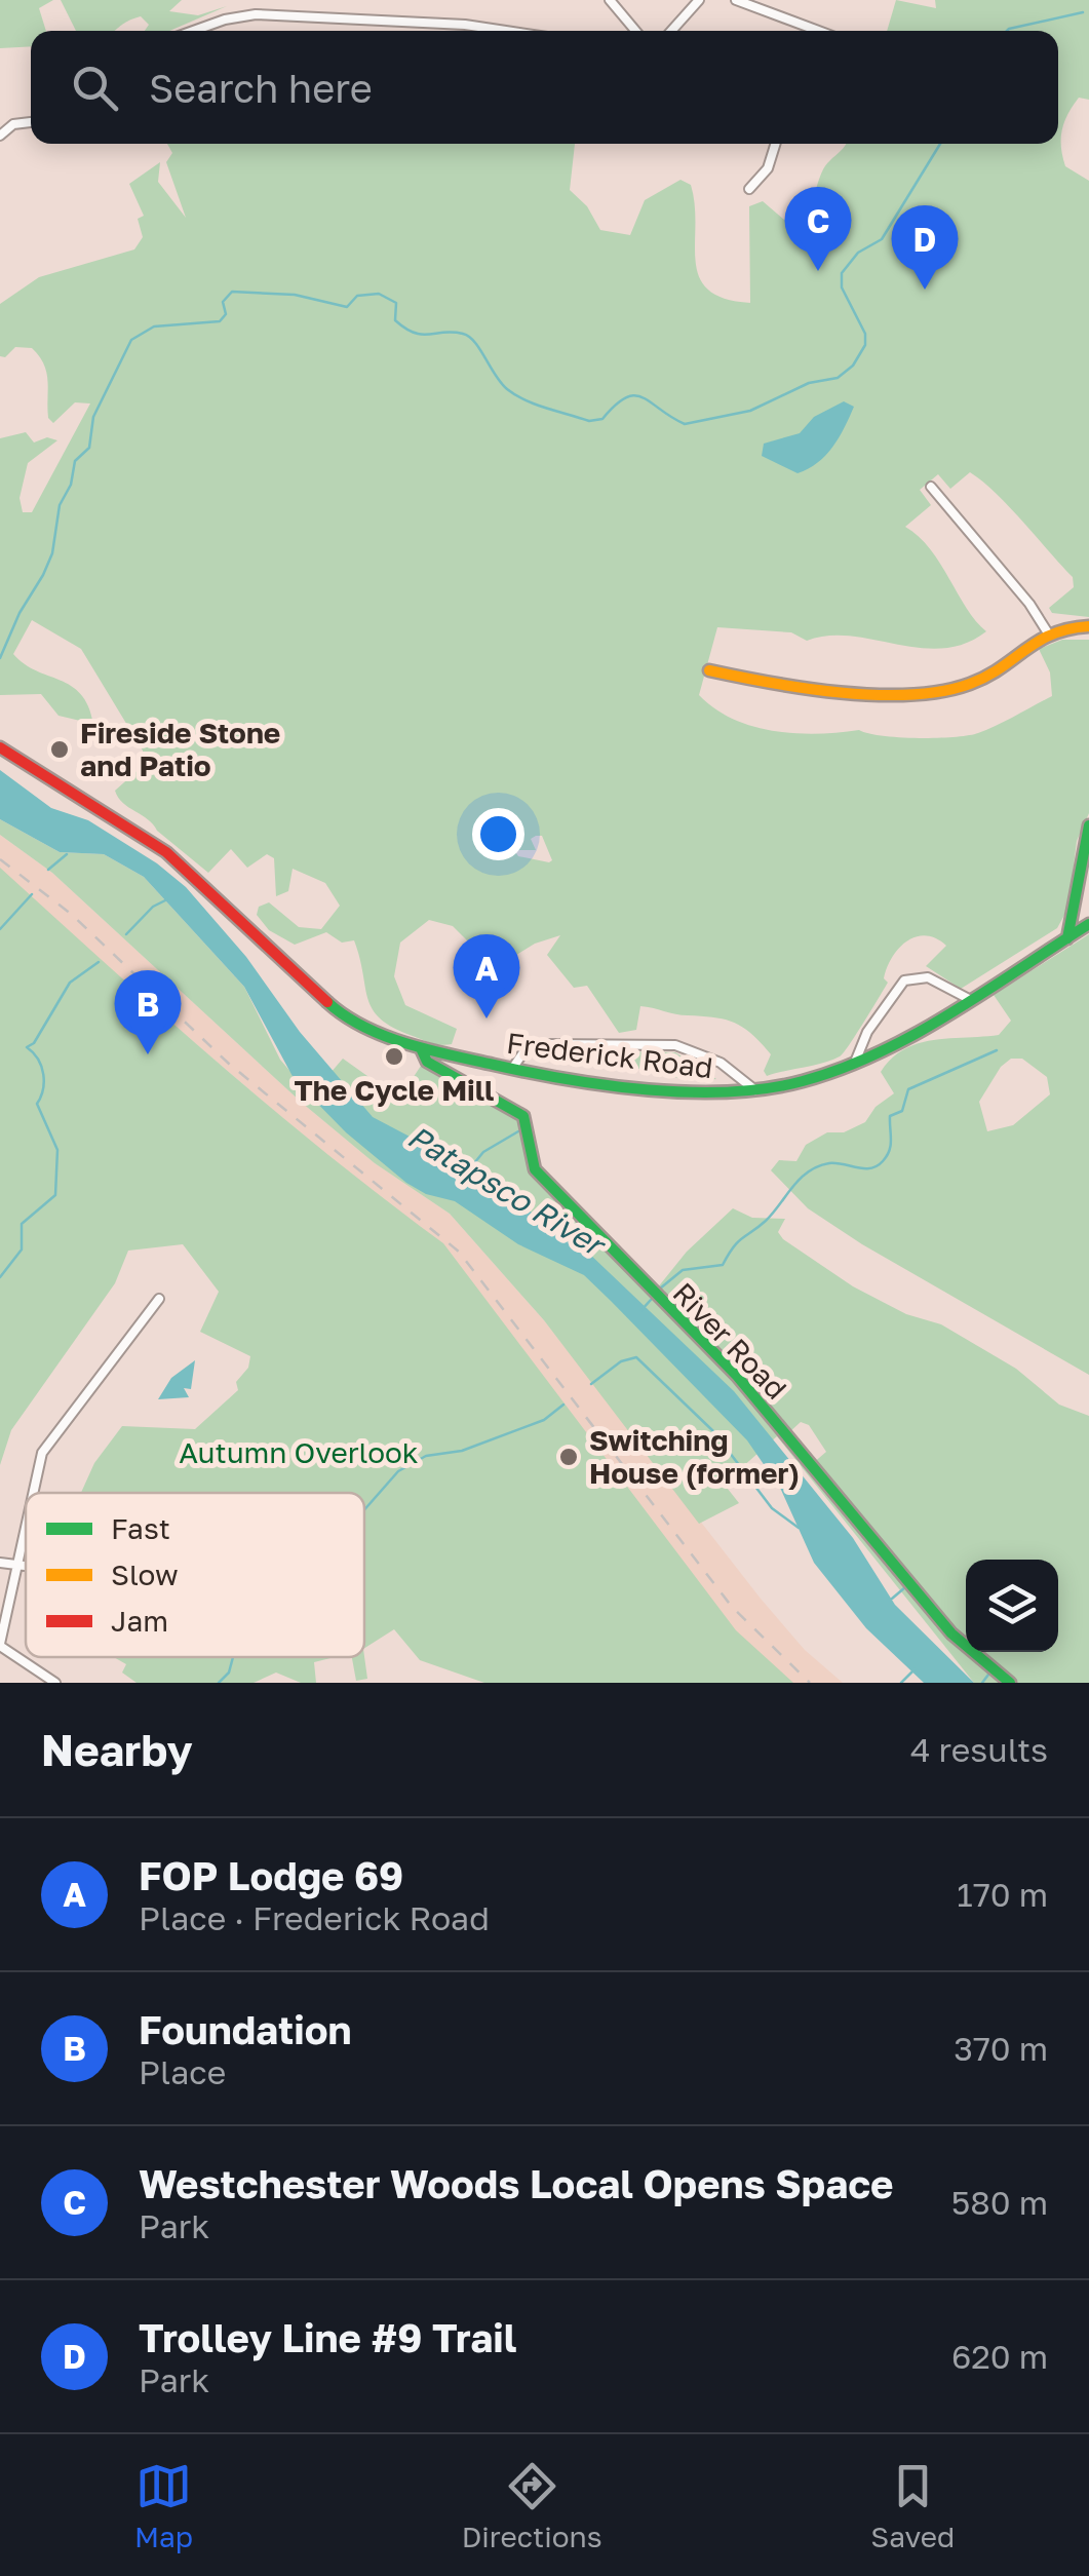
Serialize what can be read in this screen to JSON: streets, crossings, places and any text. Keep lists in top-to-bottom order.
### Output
{
  "streets": {
    "street": ["Frederick Road", "River Road"]
  },
  "crossings": [
    ["Frederick Road", "River Road"]
  ],
  "water": ["Patapsco River"],
  "parks": ["Autumn Overlook"],
  "places": ["Fireside Stone and Patio", "The Cycle Mill", "Switching House (former)"],
  "legend": ["Fast", "Slow", "Jam"],
  "page": {
    "search": "Search here",
    "pins": [
      "C",
      "D",
      "A",
      "B"
    ],
    "heading": ["Nearby", "4 results"],
    "list": [
      {
        "mark": "A",
        "name": "FOP Lodge 69",
        "note": "Place · Frederick Road",
        "value": "170 m"
      },
      {
        "mark": "B",
        "name": "Foundation",
        "note": "Place",
        "value": "370 m"
      },
      {
        "mark": "C",
        "name": "Westchester Woods Local Opens Space",
        "note": "Park",
        "value": "580 m"
      },
      {
        "mark": "D",
        "name": "Trolley Line #9 Trail",
        "note": "Park",
        "value": "620 m"
      }
    ],
    "nav": ["Map", "Directions", "Saved"]
  }
}
